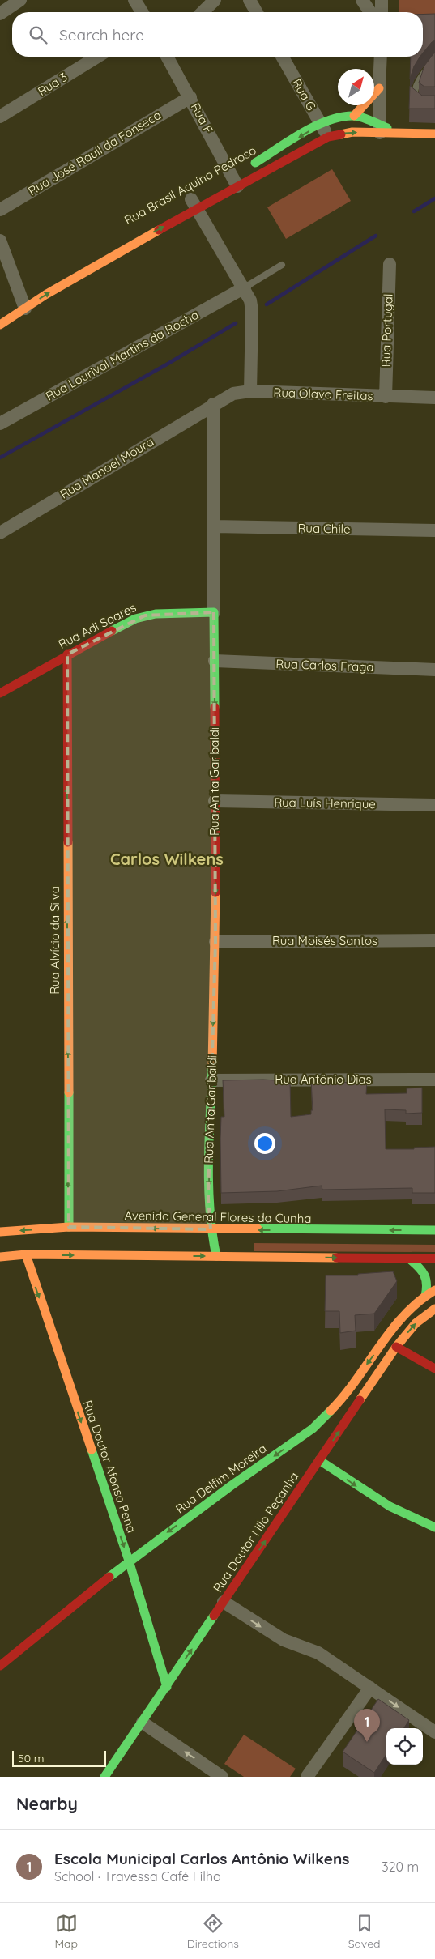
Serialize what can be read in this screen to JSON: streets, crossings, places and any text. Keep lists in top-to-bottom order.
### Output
{
  "streets": {
    "main road": [
      "Rua Brasil Aquino Pedroso",
      "Rua Adi Soares",
      "Rua Anita Garibaldi",
      "Rua Alvício da Silva",
      "Avenida General Flores da Cunha",
      "Rua Doutor Afonso Pena",
      "Rua Delfim Moreira",
      "Rua Doutor Nilo Peçanha"
    ],
    "street": [
      "Rua 3",
      "Rua G",
      "Rua F",
      "Rua José Rauil da Fonseca",
      "Rua Portugal",
      "Rua Lourival Martins da Rocha",
      "Rua Olavo Freitas",
      "Rua Manoel Moura",
      "Rua Chile",
      "Rua Carlos Fraga",
      "Rua Luís Henrique",
      "Rua Moisés Santos",
      "Rua Antônio Dias"
    ]
  },
  "crossings": [
    ["Rua G", "Rua Brasil Aquino Pedroso"],
    ["Rua F", "Rua José Rauil da Fonseca"],
    ["Rua F", "Rua Brasil Aquino Pedroso"],
    ["Rua Portugal", "Rua Olavo Freitas"],
    ["Rua Olavo Freitas", "Rua Manoel Moura"],
    ["Rua Olavo Freitas", "Rua Anita Garibaldi"],
    ["Rua Manoel Moura", "Rua Anita Garibaldi"],
    ["Rua Chile", "Rua Anita Garibaldi"],
    ["Rua Adi Soares", "Rua Anita Garibaldi"],
    ["Rua Adi Soares", "Rua Alvício da Silva"],
    ["Rua Carlos Fraga", "Rua Anita Garibaldi"],
    ["Rua Anita Garibaldi", "Rua Luís Henrique"],
    ["Rua Anita Garibaldi", "Rua Moisés Santos"],
    ["Rua Anita Garibaldi", "Rua Antônio Dias"],
    ["Rua Anita Garibaldi", "Avenida General Flores da Cunha"],
    ["Rua Alvício da Silva", "Avenida General Flores da Cunha"],
    ["Rua Doutor Afonso Pena", "Rua Delfim Moreira"],
    ["Rua Doutor Afonso Pena", "Rua Doutor Nilo Peçanha"]
  ],
  "one_way": [
    "Rua Anita Garibaldi",
    "Rua Alvício da Silva",
    "Rua Doutor Afonso Pena",
    "Rua Delfim Moreira",
    "Rua Doutor Nilo Peçanha"
  ],
  "districts": ["Carlos Wilkens"],
  "scale_bar": "50 m",
  "north": "top right",
  "page": {
    "search": "Search here",
    "pins": "1",
    "scale": "50 m",
    "heading": "Nearby",
    "list": [
      {
        "mark": "1",
        "name": "Escola Municipal Carlos Antônio Wilkens",
        "note": "School · Travessa Café Filho",
        "value": "320 m"
      }
    ],
    "nav": ["Map", "Directions", "Saved"]
  }
}
